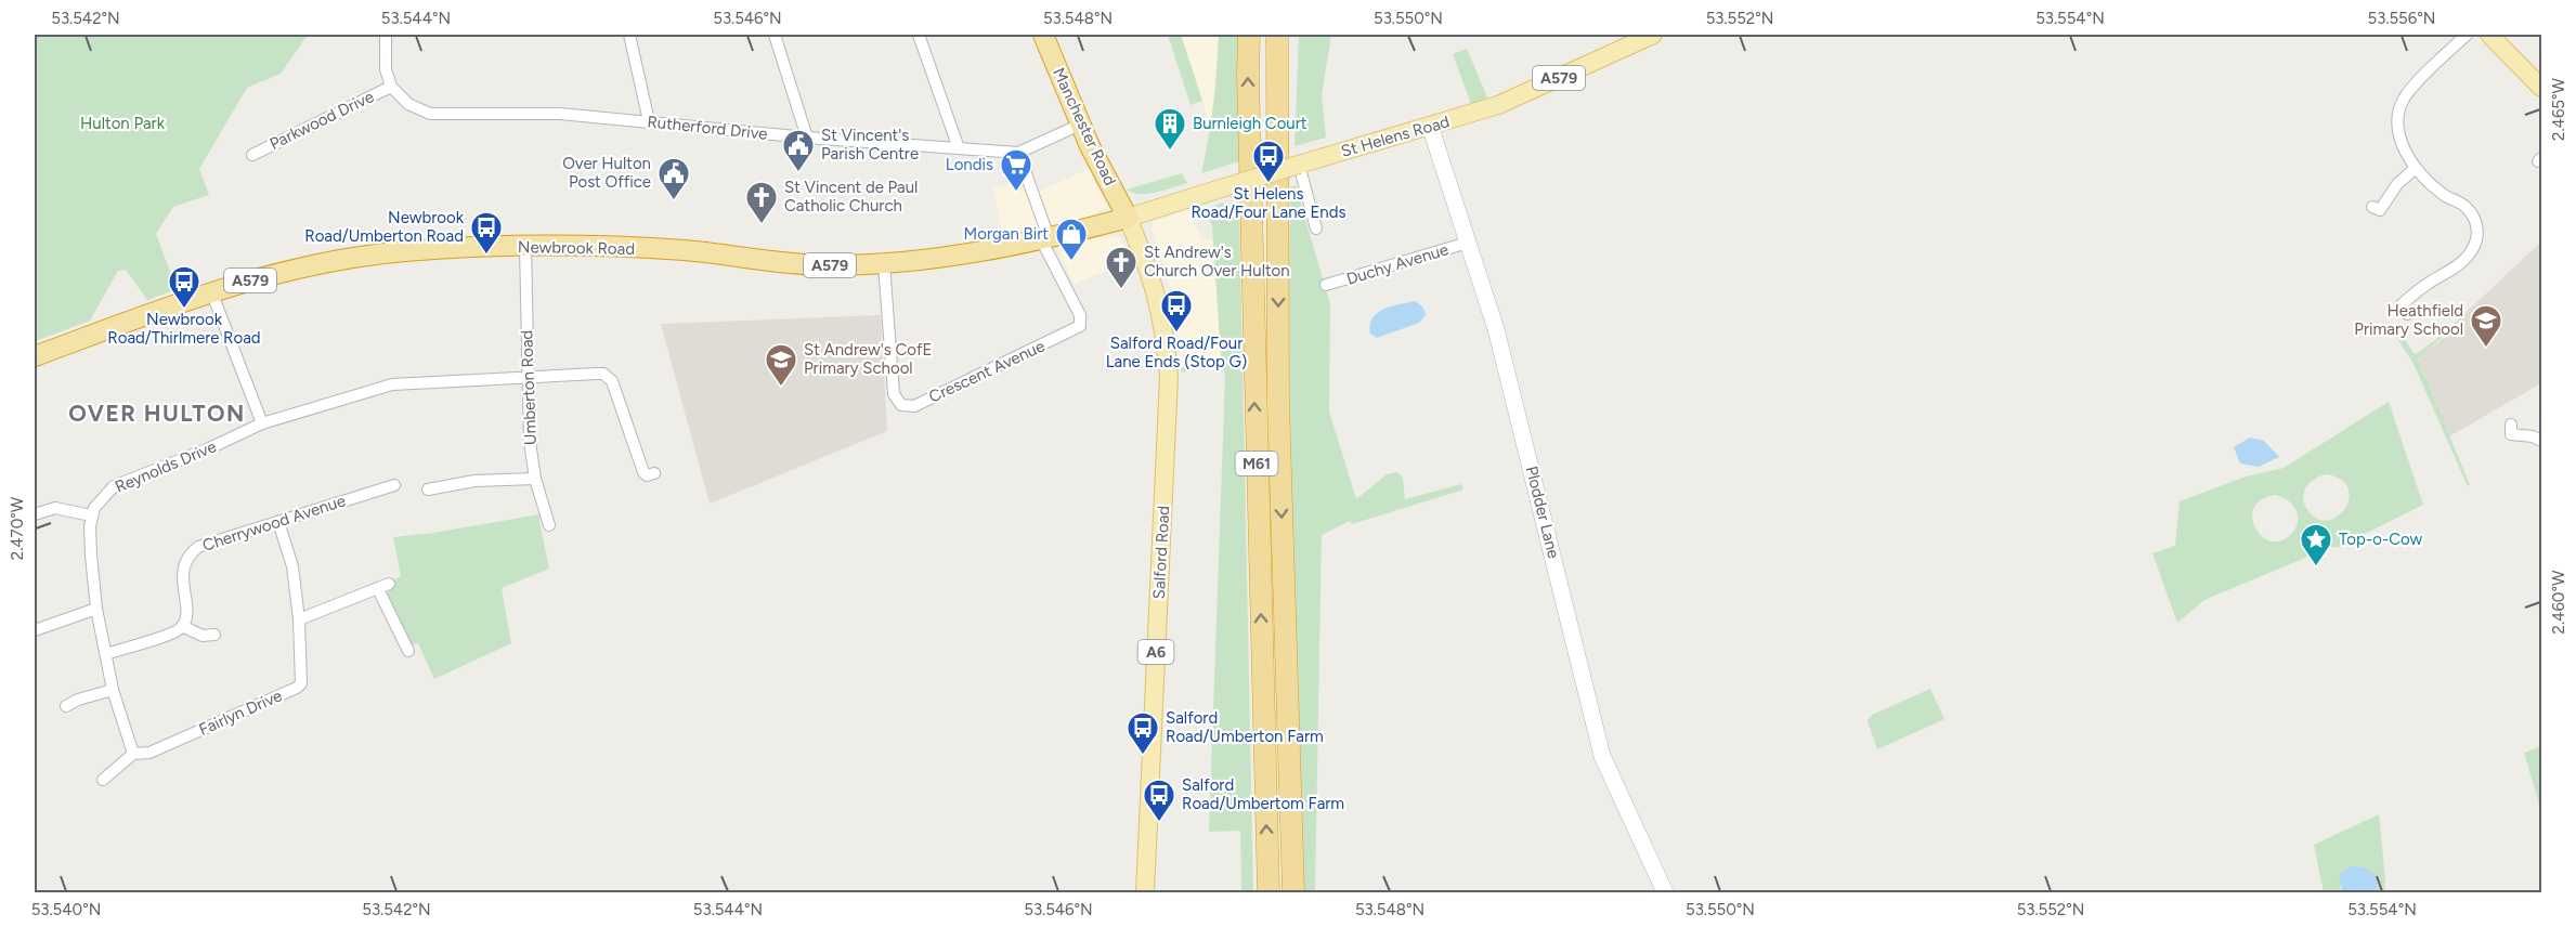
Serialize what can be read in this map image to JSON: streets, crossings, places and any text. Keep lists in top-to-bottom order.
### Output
{
  "streets": {
    "highway": [
      "A579",
      "Manchester Road",
      "Newbrook Road",
      "M61",
      "A6"
    ],
    "main road": ["St Helens Road", "Plodder Lane", "Salford Road"],
    "street": [
      "Parkwood Drive",
      "Rutherford Drive",
      "Duchy Avenue",
      "Crescent Avenue",
      "Umberton Road",
      "Reynolds Drive",
      "Cherrywood Avenue",
      "Fairlyn Drive"
    ]
  },
  "crossings": [
    ["Parkwood Drive", "Rutherford Drive"],
    ["Manchester Road", "Rutherford Drive"],
    ["Manchester Road", "St Helens Road"],
    ["Manchester Road", "Newbrook Road"],
    ["Manchester Road", "Salford Road"],
    ["St Helens Road", "Newbrook Road"],
    ["St Helens Road", "Plodder Lane"],
    ["St Helens Road", "Salford Road"],
    ["Newbrook Road", "Crescent Avenue"],
    ["Newbrook Road", "Umberton Road"],
    ["Newbrook Road", "Salford Road"],
    ["Duchy Avenue", "Plodder Lane"],
    ["Umberton Road", "Reynolds Drive"],
    ["Cherrywood Avenue", "Fairlyn Drive"]
  ],
  "districts": ["OVER HULTON"],
  "parks": ["Hulton Park"],
  "places": {
    "building": ["Burnleigh Court"],
    "public building": ["St Vincent's Parish Centre", "Over Hulton Post Office"],
    "bus stop": [
      "St Helens Road/Four Lane Ends",
      "Newbrook Road/Umberton Road",
      "Newbrook Road/Thirlmere Road",
      "Salford Road/Four Lane Ends (Stop G)",
      "Salford Road/Umberton Farm",
      "Salford Road/Umbertom Farm"
    ],
    "supermarket": ["Londis"],
    "church": ["St Vincent de Paul Catholic Church", "St Andrew's Church Over Hulton"],
    "shop": ["Morgan Birt"],
    "school or university": ["Heathfield Primary School", "St Andrew's CofE Primary School"],
    "place": ["Top-o-Cow"]
  },
  "coordinates": [
    "53.542°N",
    "53.544°N",
    "53.546°N",
    "53.548°N",
    "53.550°N",
    "53.552°N",
    "53.554°N",
    "53.556°N",
    "2.465°W",
    "2.470°W",
    "2.460°W",
    "53.540°N"
  ]
}
